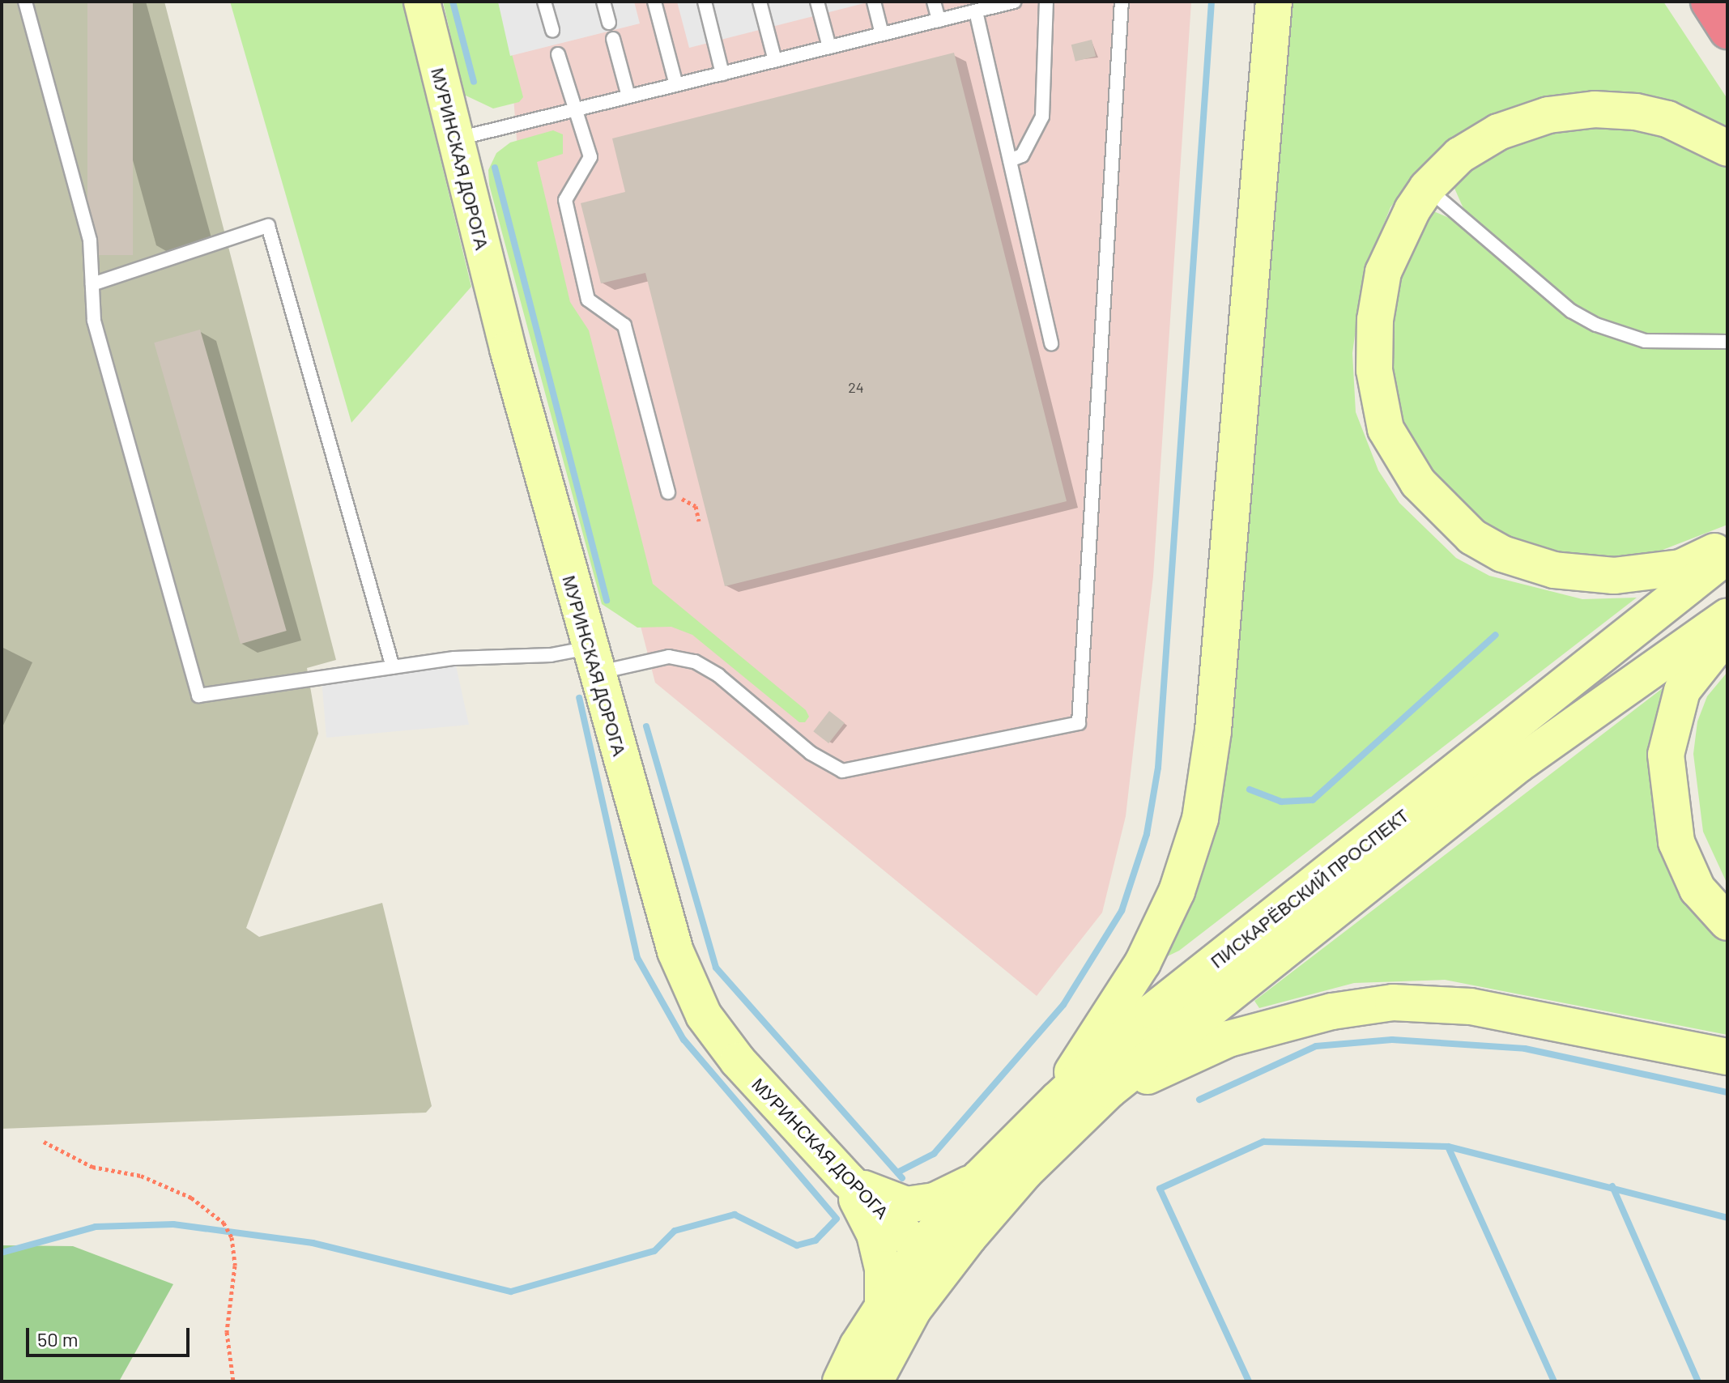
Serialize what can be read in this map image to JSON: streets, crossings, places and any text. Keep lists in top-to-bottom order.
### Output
{
  "streets": {
    "street": ["МУРИНСКАЯ ДОРОГА", "ПИСКАРЁВСКИЙ ПРОСПЕКТ"]
  },
  "crossings": [
    ["МУРИНСКАЯ ДОРОГА", "ПИСКАРЁВСКИЙ ПРОСПЕКТ"]
  ],
  "house_numbers": ["24"],
  "scale_bar": "50 m"
}
